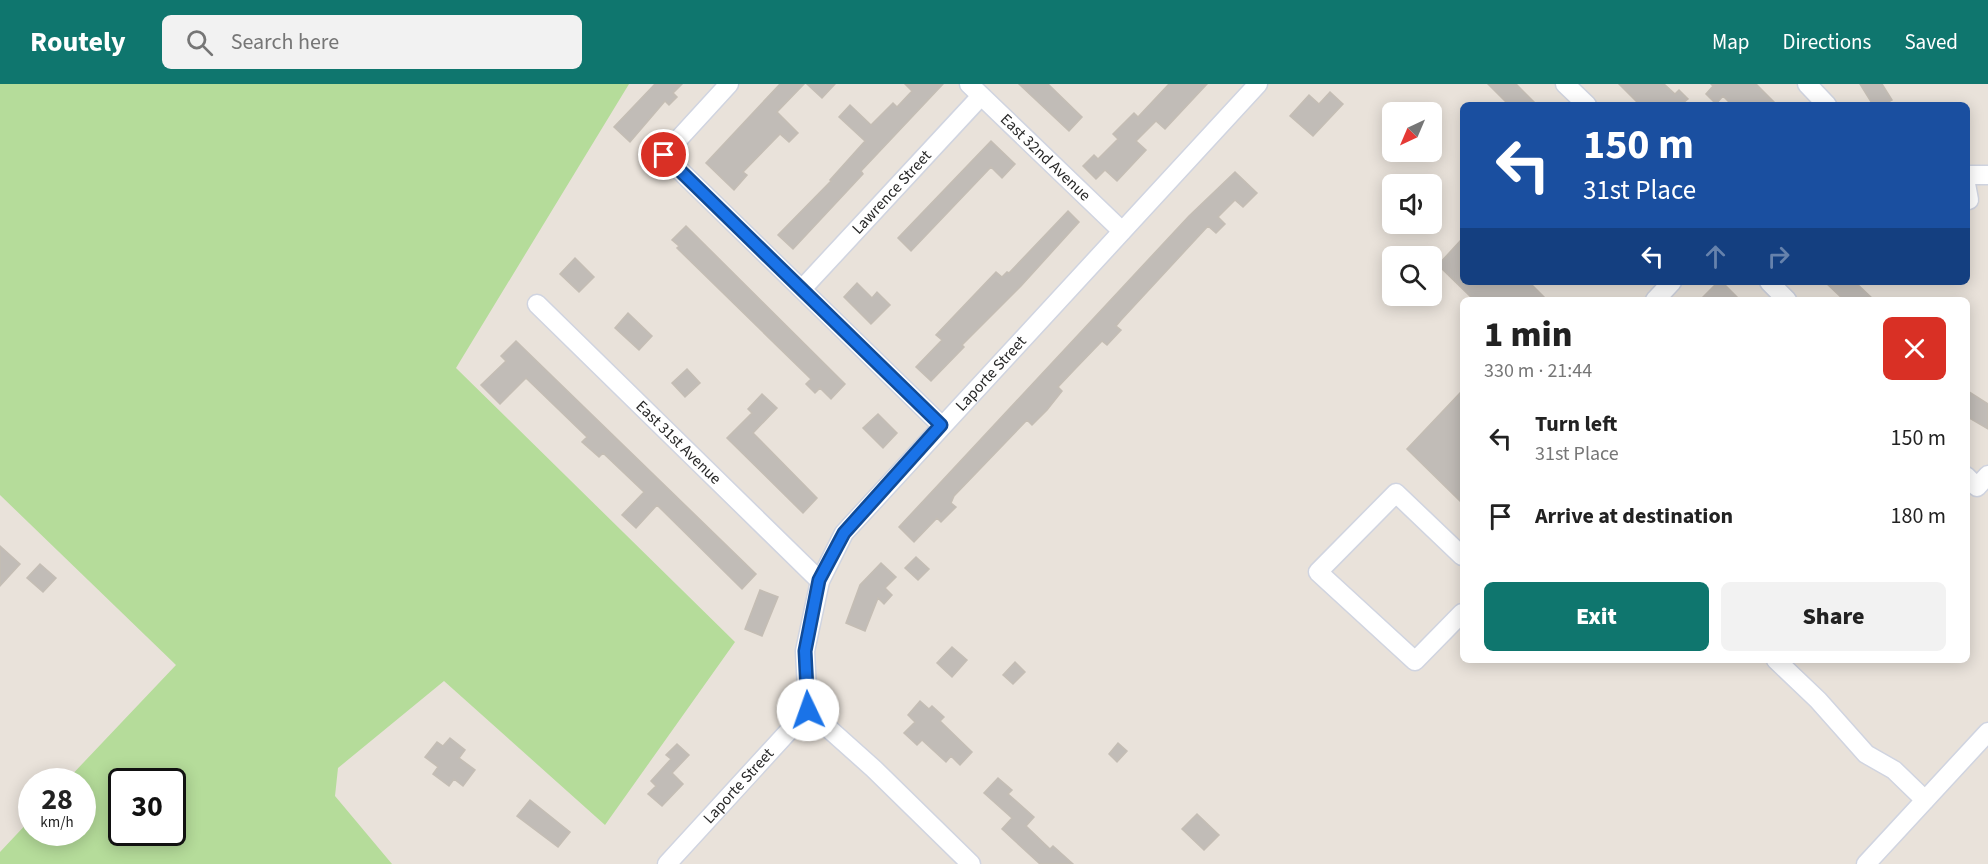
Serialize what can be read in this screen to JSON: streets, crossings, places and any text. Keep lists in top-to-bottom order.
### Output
{
  "streets": {
    "street": [
      "East 32nd Avenue",
      "Lawrence Street",
      "Laporte Street",
      "East 31st Avenue"
    ]
  },
  "crossings": [
    ["East 32nd Avenue", "Lawrence Street"],
    ["East 32nd Avenue", "Laporte Street"],
    ["Laporte Street", "East 31st Avenue"]
  ],
  "north": "bottom left",
  "page": {
    "header": "Routely",
    "search": "Search here",
    "nav": ["Map", "Directions", "Saved"],
    "turn": ["150 m", "31st Place"],
    "heading": ["1 min", "330 m · 21:44"],
    "list": [
      {
        "name": "Turn left",
        "note": "31st Place",
        "value": "150 m"
      },
      {
        "name": "Arrive at destination",
        "value": "180 m"
      }
    ],
    "buttons": ["Exit", "Share"],
    "speed": "28 km/h",
    "limit": "30"
  }
}
